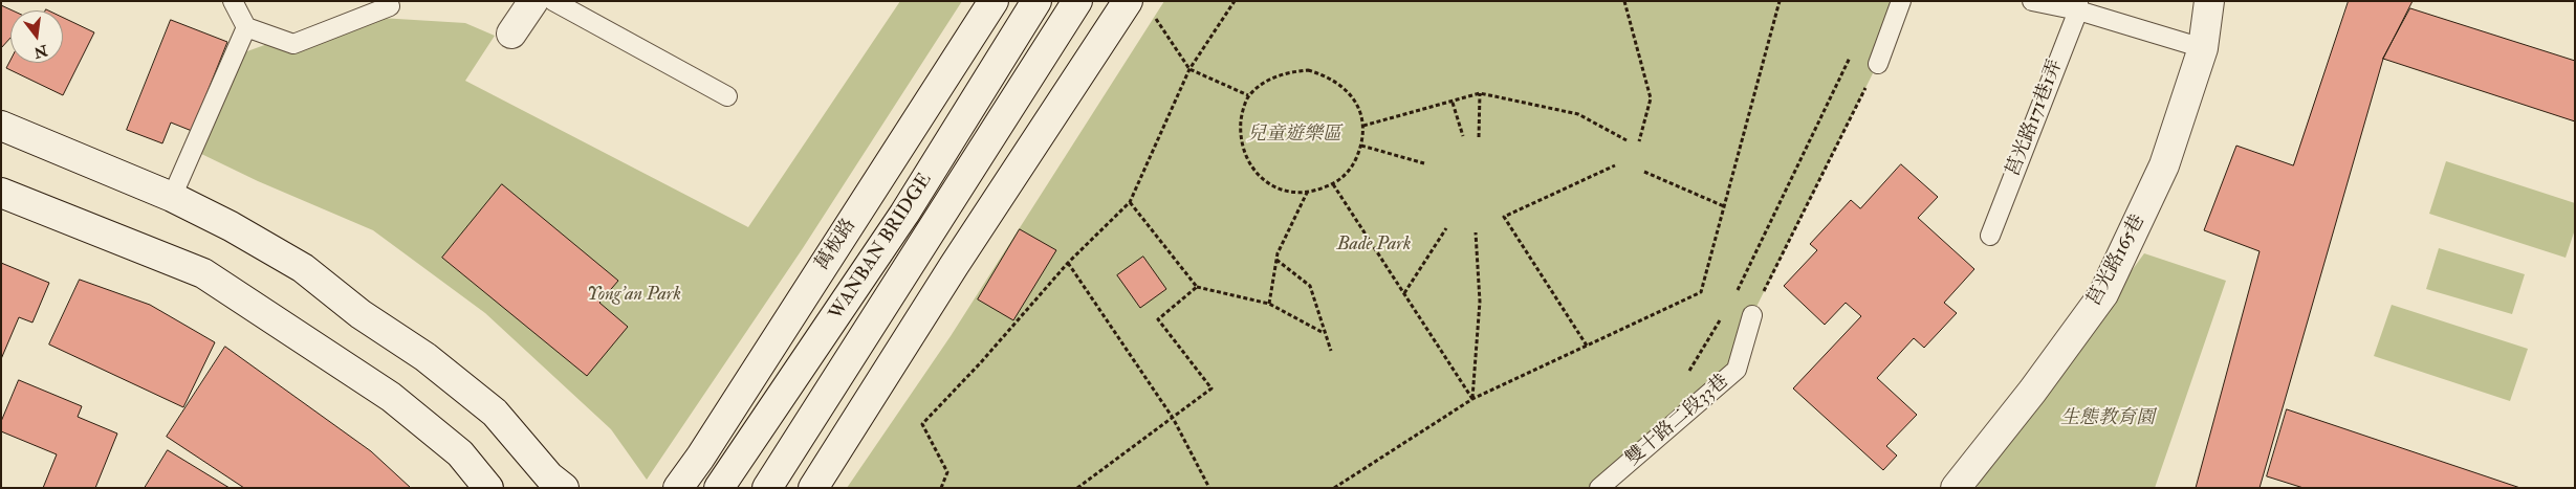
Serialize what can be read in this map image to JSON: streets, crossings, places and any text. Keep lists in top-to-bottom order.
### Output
{
  "streets": {
    "street": ["萬板路", "WANBAN BRIDGE", "莒光路165巷"],
    "lane": ["莒光路171巷1弄", "雙十路二段33巷"]
  },
  "parks": [
    "兒童遊樂區",
    "Bade Park",
    "Yong'an Park",
    "生態教育園"
  ],
  "north": "bottom"
}
